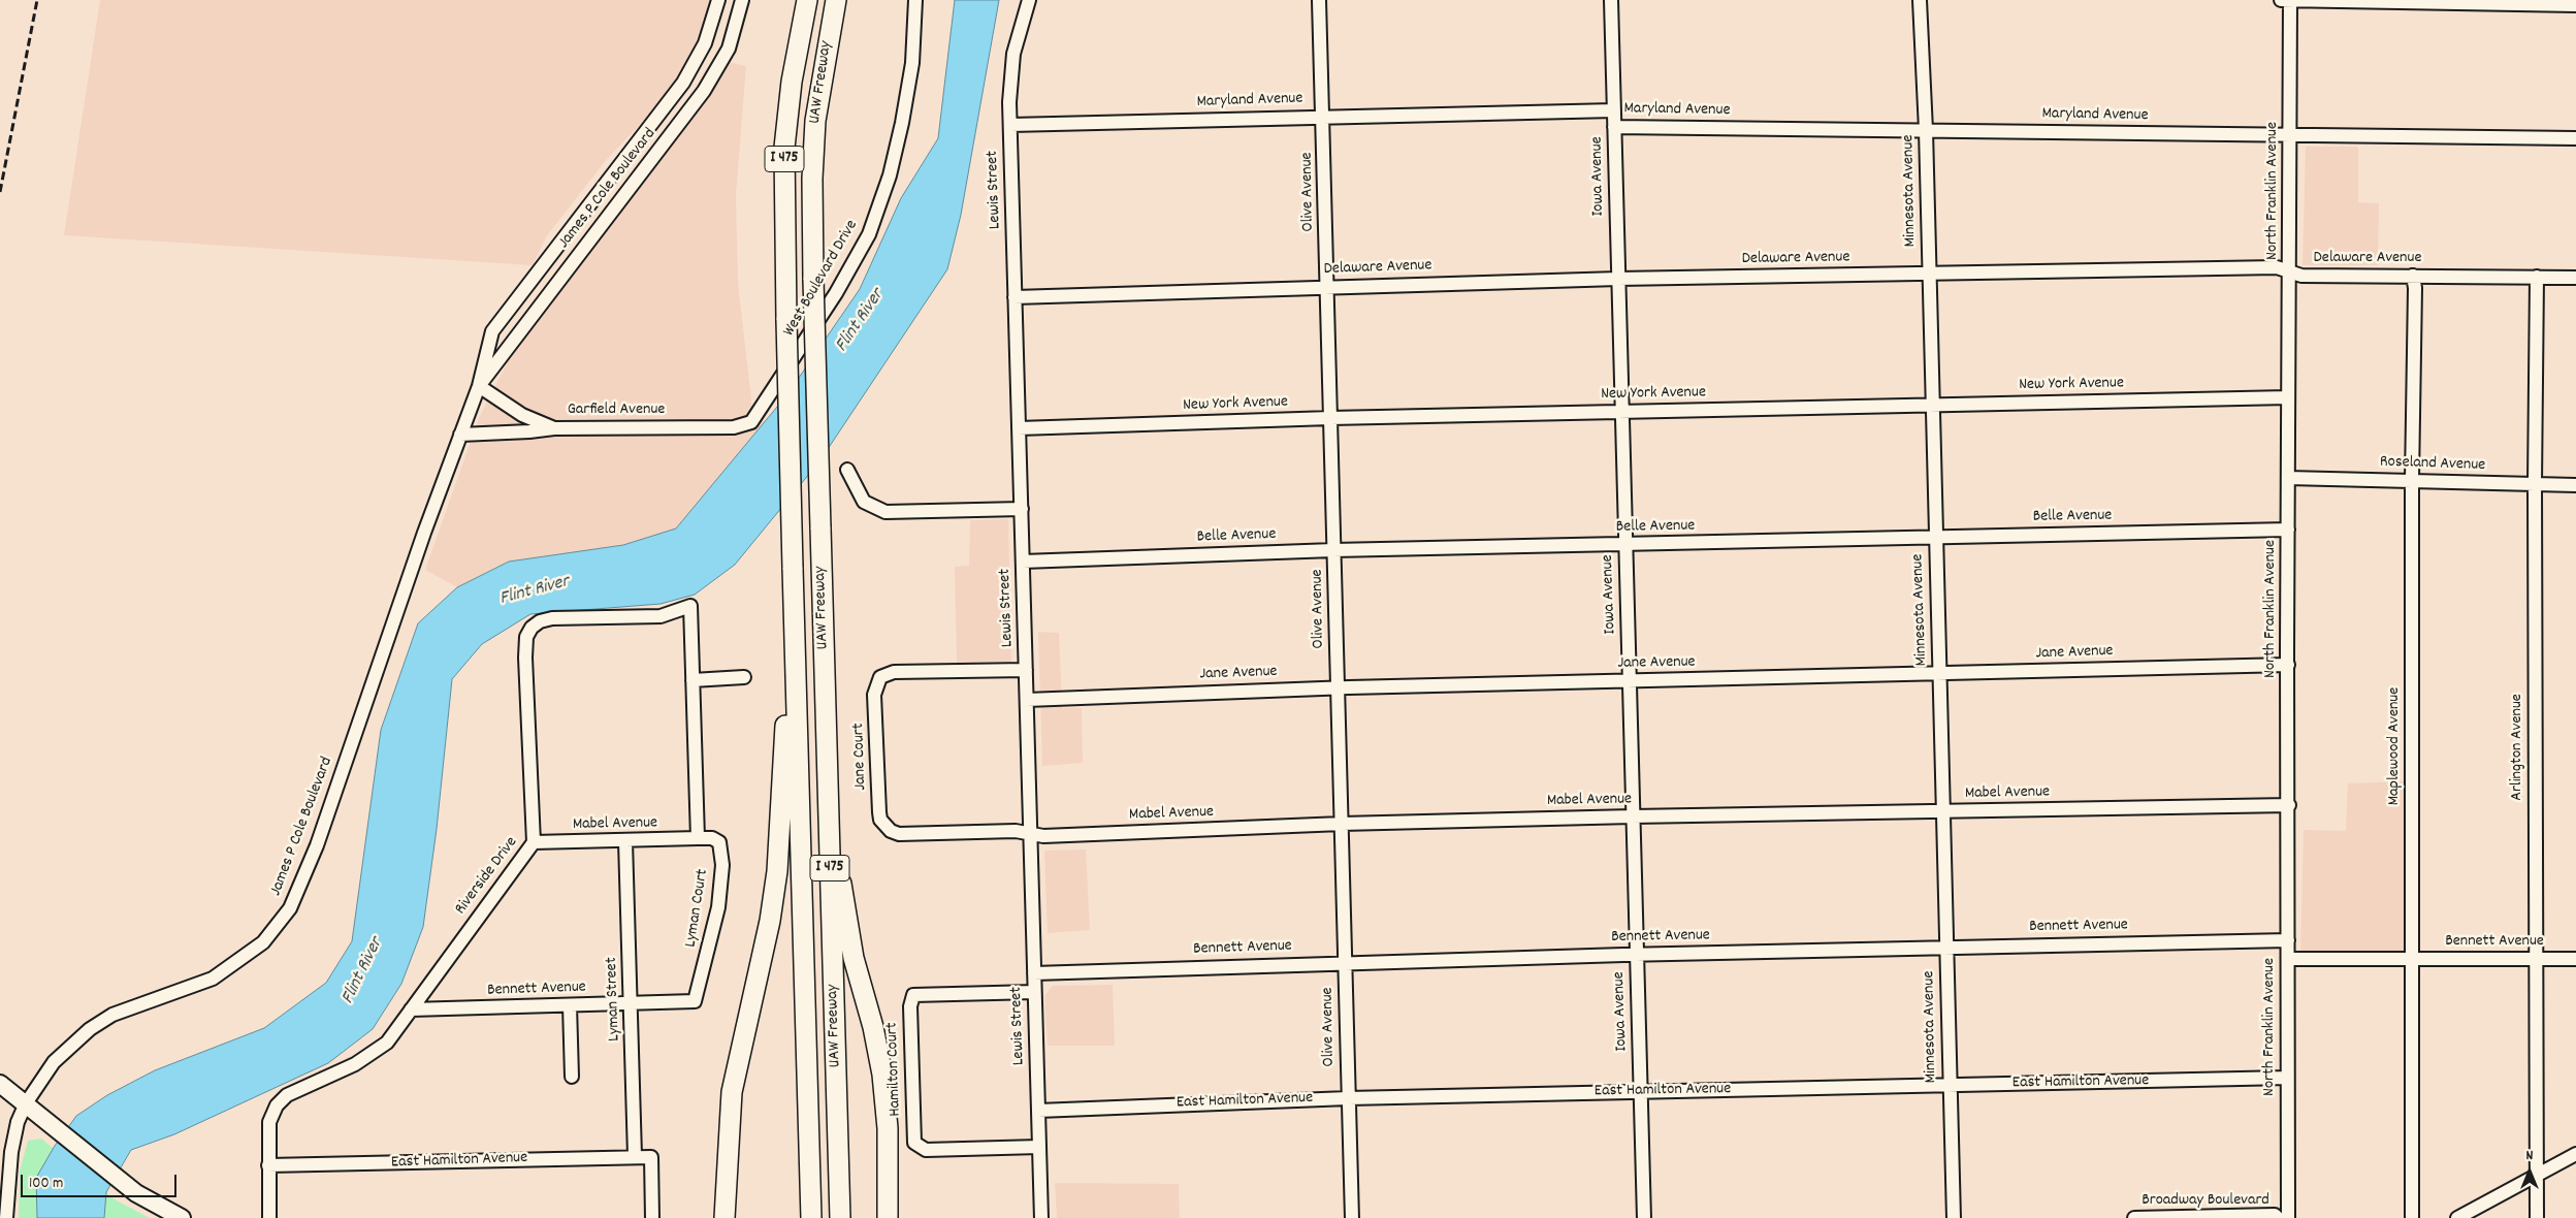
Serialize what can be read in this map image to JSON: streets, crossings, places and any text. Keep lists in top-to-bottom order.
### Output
{
  "streets": {
    "highway": ["UAW Freeway", "I 475"],
    "street": [
      "Maryland Avenue",
      "Iowa Avenue",
      "James P Cole Boulevard",
      "Lewis Street",
      "Minnesota Avenue",
      "North Franklin Avenue",
      "Olive Avenue",
      "Delaware Avenue",
      "West Boulevard Drive",
      "New York Avenue",
      "Garfield Avenue",
      "Roseland Avenue",
      "Belle Avenue",
      "Jane Avenue",
      "Maplewood Avenue",
      "Arlington Avenue",
      "Jane Court",
      "Mabel Avenue",
      "Riverside Drive",
      "Lyman Court",
      "Bennett Avenue",
      "Lyman Street",
      "Hamilton Court",
      "East Hamilton Avenue",
      "Broadway Boulevard"
    ]
  },
  "crossings": [
    ["Maryland Avenue", "Iowa Avenue"],
    ["Maryland Avenue", "Lewis Street"],
    ["Maryland Avenue", "Minnesota Avenue"],
    ["Maryland Avenue", "North Franklin Avenue"],
    ["Maryland Avenue", "Olive Avenue"],
    ["Iowa Avenue", "Delaware Avenue"],
    ["Iowa Avenue", "New York Avenue"],
    ["Iowa Avenue", "Belle Avenue"],
    ["Iowa Avenue", "Jane Avenue"],
    ["Iowa Avenue", "Mabel Avenue"],
    ["Iowa Avenue", "Bennett Avenue"],
    ["Iowa Avenue", "East Hamilton Avenue"],
    ["James P Cole Boulevard", "Garfield Avenue"],
    ["Lewis Street", "Delaware Avenue"],
    ["Lewis Street", "New York Avenue"],
    ["Lewis Street", "Belle Avenue"],
    ["Lewis Street", "Jane Avenue"],
    ["Lewis Street", "Jane Court"],
    ["Lewis Street", "Mabel Avenue"],
    ["Lewis Street", "Bennett Avenue"],
    ["Lewis Street", "Hamilton Court"],
    ["Lewis Street", "East Hamilton Avenue"],
    ["Minnesota Avenue", "Delaware Avenue"],
    ["Minnesota Avenue", "New York Avenue"],
    ["Minnesota Avenue", "Belle Avenue"],
    ["Minnesota Avenue", "Jane Avenue"],
    ["Minnesota Avenue", "Mabel Avenue"],
    ["Minnesota Avenue", "Bennett Avenue"],
    ["Minnesota Avenue", "East Hamilton Avenue"],
    ["North Franklin Avenue", "Delaware Avenue"],
    ["North Franklin Avenue", "New York Avenue"],
    ["North Franklin Avenue", "Roseland Avenue"],
    ["North Franklin Avenue", "Belle Avenue"],
    ["North Franklin Avenue", "Jane Avenue"],
    ["North Franklin Avenue", "Mabel Avenue"],
    ["North Franklin Avenue", "Bennett Avenue"],
    ["North Franklin Avenue", "East Hamilton Avenue"],
    ["Olive Avenue", "Delaware Avenue"],
    ["Olive Avenue", "New York Avenue"],
    ["Olive Avenue", "Belle Avenue"],
    ["Olive Avenue", "Jane Avenue"],
    ["Olive Avenue", "Mabel Avenue"],
    ["Olive Avenue", "Bennett Avenue"],
    ["Olive Avenue", "East Hamilton Avenue"],
    ["Delaware Avenue", "Maplewood Avenue"],
    ["Delaware Avenue", "Arlington Avenue"],
    ["West Boulevard Drive", "Garfield Avenue"],
    ["Roseland Avenue", "Maplewood Avenue"],
    ["Roseland Avenue", "Arlington Avenue"],
    ["Maplewood Avenue", "Bennett Avenue"],
    ["Arlington Avenue", "Bennett Avenue"],
    ["Jane Court", "Mabel Avenue"],
    ["Mabel Avenue", "Riverside Drive"],
    ["Mabel Avenue", "Lyman Court"],
    ["Mabel Avenue", "Lyman Street"],
    ["Riverside Drive", "Bennett Avenue"],
    ["Riverside Drive", "East Hamilton Avenue"],
    ["Lyman Court", "Bennett Avenue"],
    ["Bennett Avenue", "Lyman Street"],
    ["Lyman Street", "East Hamilton Avenue"]
  ],
  "water": ["Flint River"],
  "scale_bar": "100 m",
  "north": "top"
}
